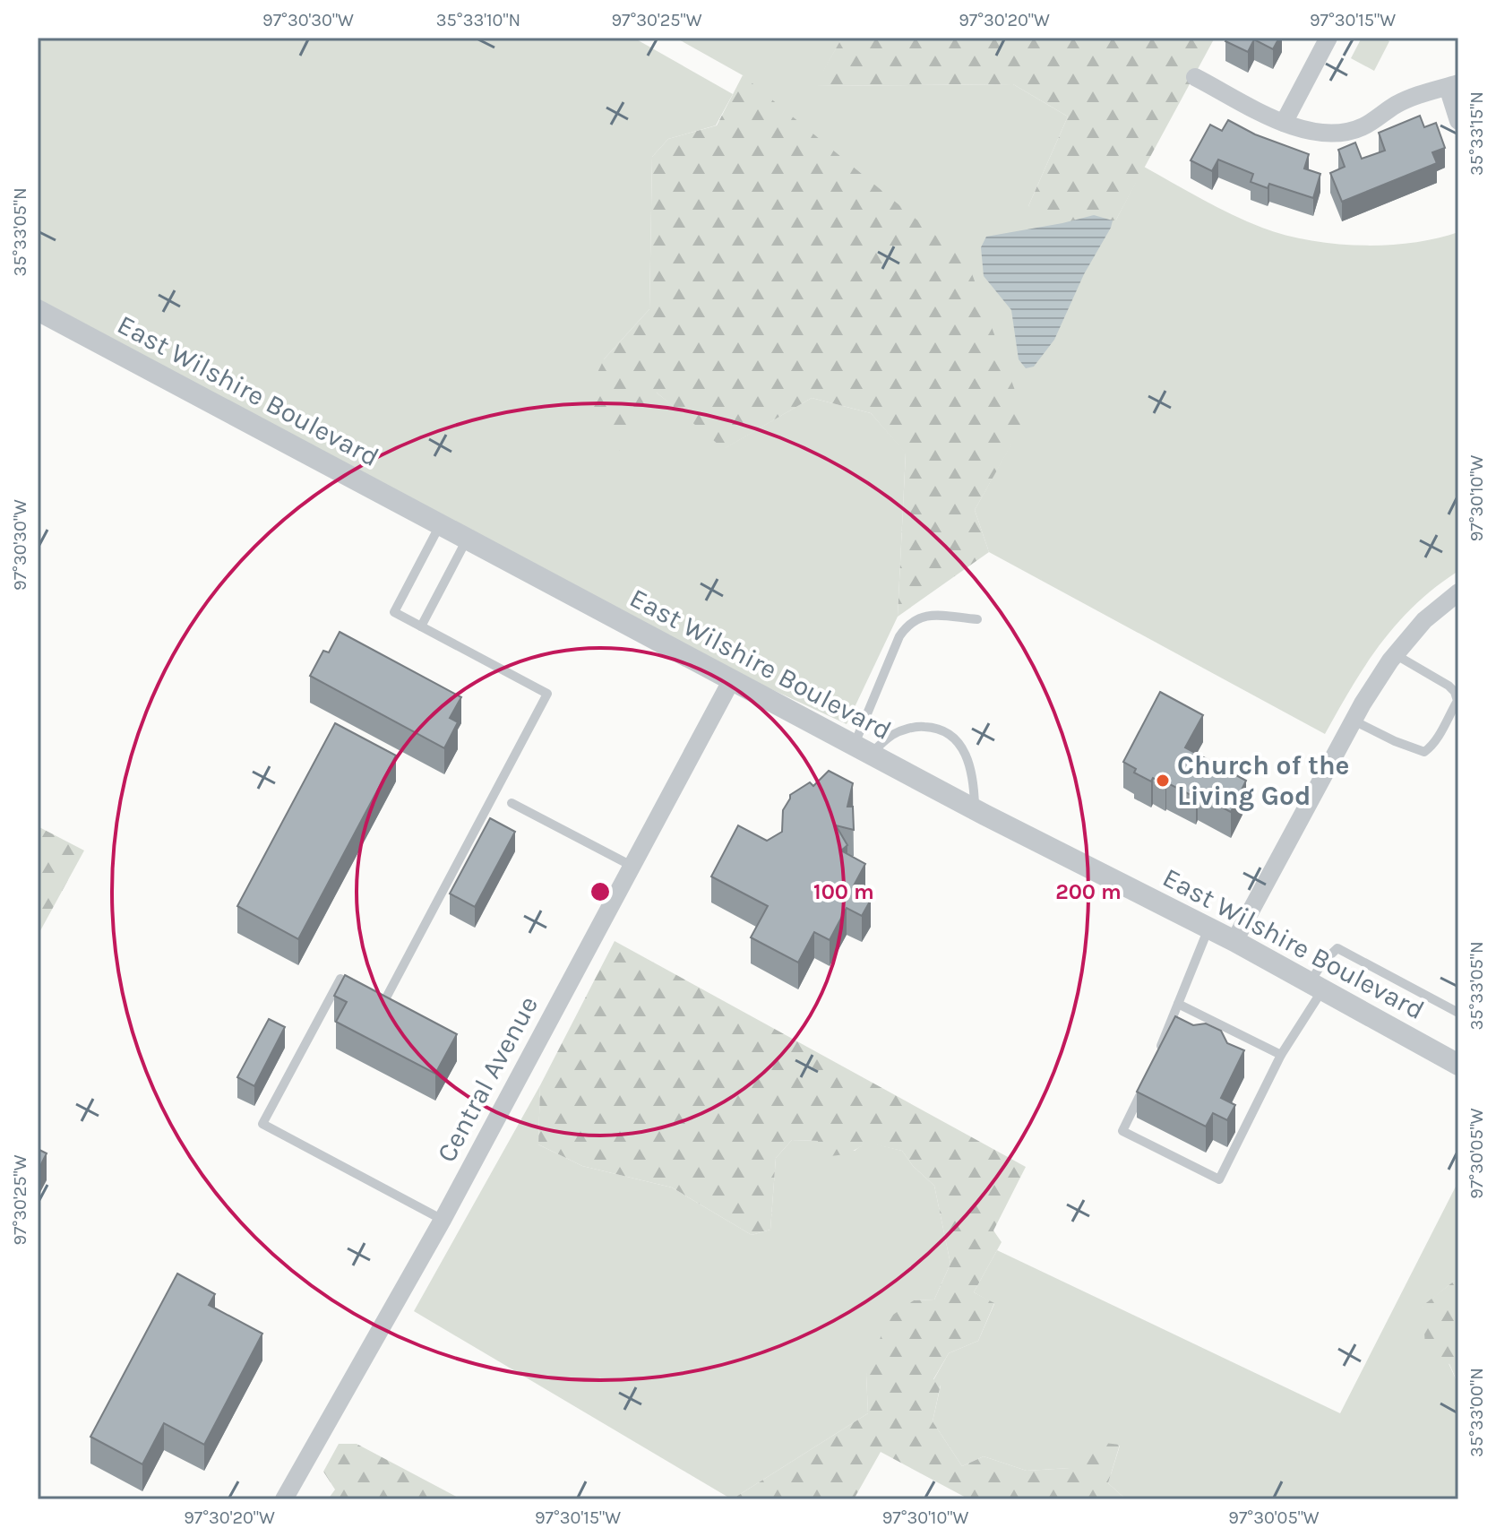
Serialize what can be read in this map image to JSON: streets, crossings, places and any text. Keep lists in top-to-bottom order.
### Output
{
  "streets": {
    "street": ["East Wilshire Boulevard", "Central Avenue"]
  },
  "crossings": [
    ["East Wilshire Boulevard", "Central Avenue"]
  ],
  "places": ["Church of the Living God"],
  "coordinates": [
    "97°30'30\"W",
    "35°33'10\"N",
    "97°30'25\"W",
    "97°30'20\"W",
    "97°30'15\"W",
    "35°33'15\"N",
    "35°33'05\"N",
    "97°30'10\"W",
    "97°30'05\"W",
    "35°33'00\"N"
  ],
  "rings": ["100 m", "200 m"]
}
